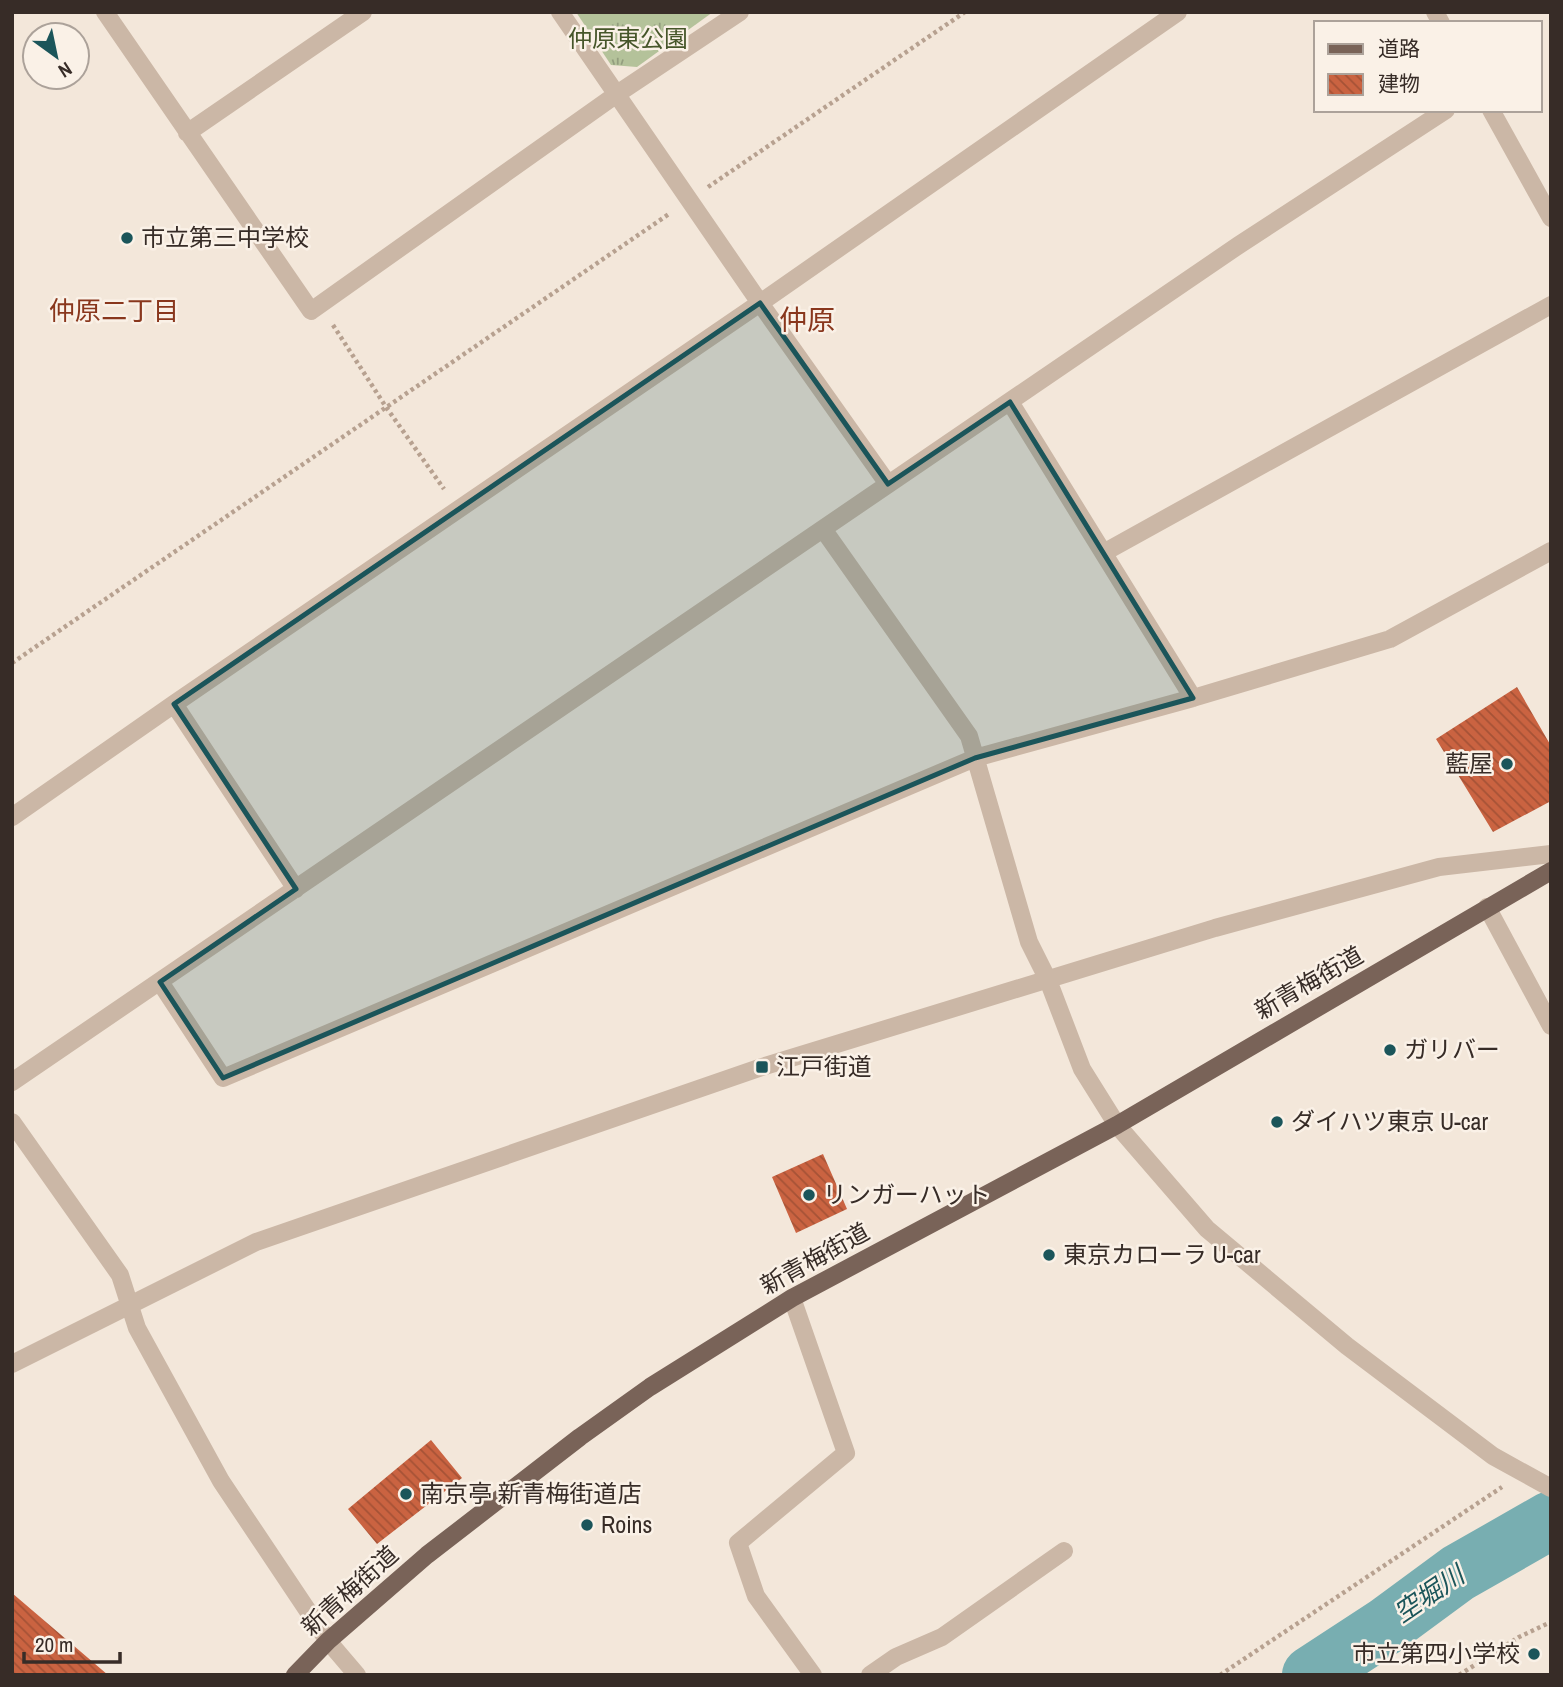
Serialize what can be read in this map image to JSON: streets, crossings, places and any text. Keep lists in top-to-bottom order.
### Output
{
  "streets": {
    "main road": ["新青梅街道"]
  },
  "districts": ["仲原二丁目", "仲原"],
  "water": ["空堀川"],
  "parks": ["仲原東公園"],
  "places": {
    "other": [
      "市立第三中学校",
      "藍屋",
      "ガリバー",
      "ダイハツ東京 U-car",
      "リンガーハット",
      "東京カローラ U-car",
      "南京亭 新青梅街道店",
      "Roins",
      "市立第四小学校"
    ],
    "transit": ["江戸街道"]
  },
  "legend": ["道路", "建物"],
  "scale_bar": "20 m",
  "north": "bottom right"
}
